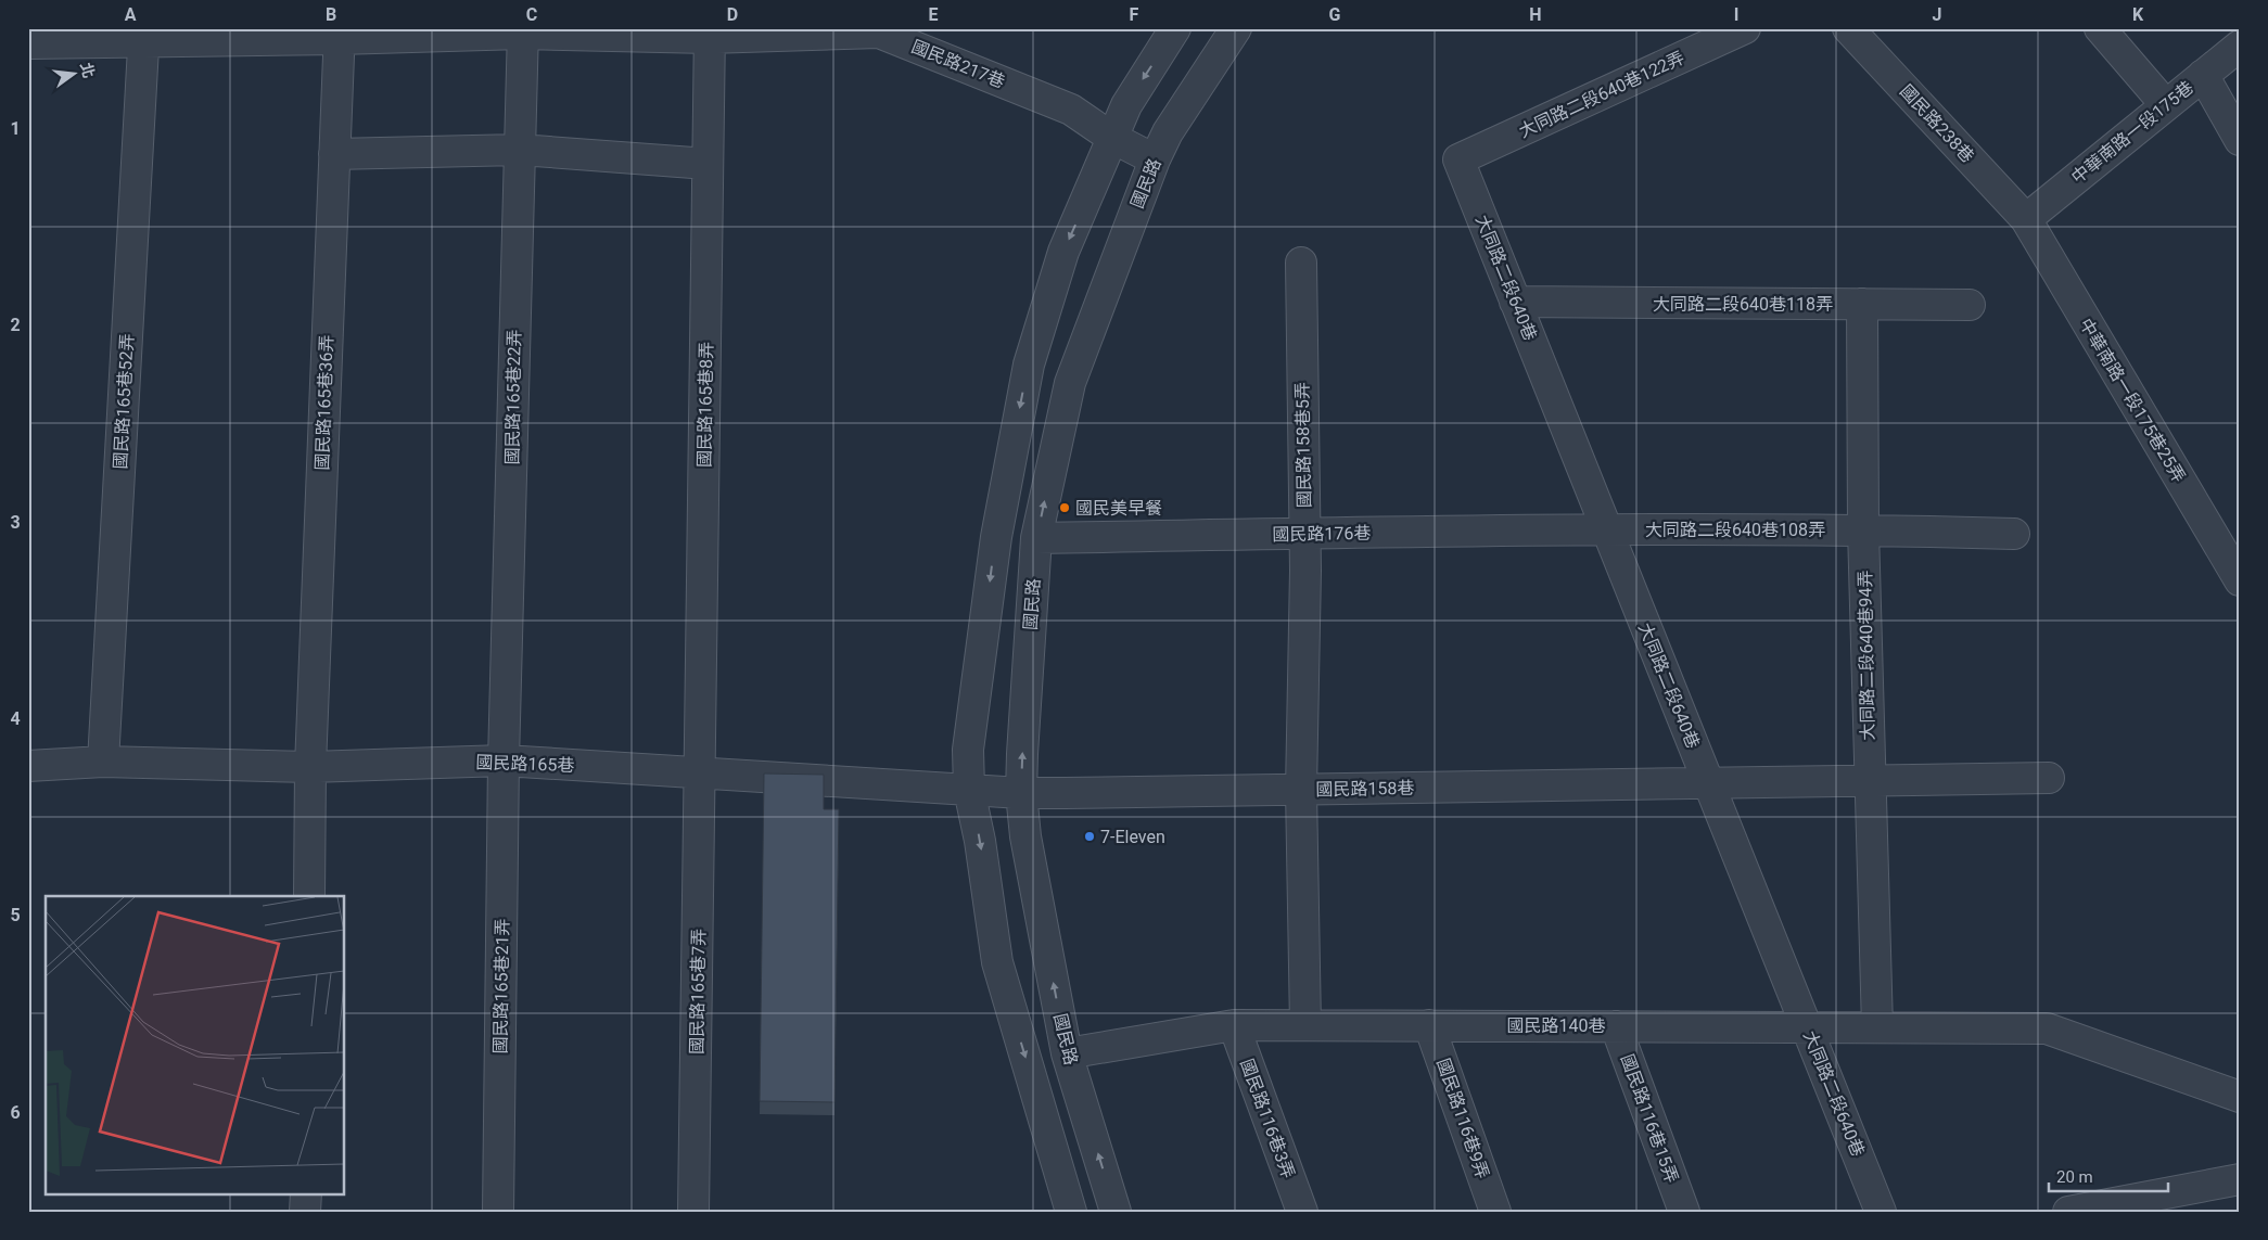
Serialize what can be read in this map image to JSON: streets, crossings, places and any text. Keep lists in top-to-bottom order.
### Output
{
  "streets": {
    "street": [
      "國民路217巷",
      "大同路二段640巷122弄",
      "國民路238巷",
      "中華南路一段175巷",
      "國民路",
      "大同路二段640巷",
      "大同路二段640巷118弄",
      "國民路165巷22弄",
      "中華南路一段175巷25弄",
      "國民路165巷52弄",
      "國民路165巷36弄",
      "國民路165巷8弄",
      "國民路158巷5弄",
      "大同路二段640巷108弄",
      "國民路176巷",
      "大同路二段640巷94弄",
      "國民路165巷",
      "國民路158巷",
      "國民路165巷21弄",
      "國民路165巷7弄",
      "國民路140巷",
      "國民路116巷3弄",
      "國民路116巷9弄",
      "國民路116巷15弄"
    ]
  },
  "crossings": [
    ["國民路217巷", "國民路"],
    ["國民路217巷", "國民路165巷22弄"],
    ["國民路217巷", "國民路165巷52弄"],
    ["國民路217巷", "國民路165巷36弄"],
    ["國民路217巷", "國民路165巷8弄"],
    ["大同路二段640巷122弄", "大同路二段640巷"],
    ["國民路238巷", "中華南路一段175巷"],
    ["國民路238巷", "中華南路一段175巷25弄"],
    ["中華南路一段175巷", "中華南路一段175巷25弄"],
    ["國民路", "國民路176巷"],
    ["國民路", "國民路165巷"],
    ["國民路", "國民路158巷"],
    ["國民路", "國民路140巷"],
    ["大同路二段640巷", "大同路二段640巷118弄"],
    ["大同路二段640巷", "大同路二段640巷108弄"],
    ["大同路二段640巷", "國民路176巷"],
    ["大同路二段640巷", "國民路158巷"],
    ["大同路二段640巷", "國民路140巷"],
    ["國民路165巷22弄", "國民路165巷"],
    ["國民路165巷22弄", "國民路165巷21弄"],
    ["國民路165巷52弄", "國民路165巷"],
    ["國民路165巷36弄", "國民路165巷"],
    ["國民路165巷8弄", "國民路165巷"],
    ["國民路165巷8弄", "國民路165巷7弄"],
    ["國民路158巷5弄", "國民路176巷"],
    ["國民路158巷5弄", "國民路158巷"],
    ["大同路二段640巷108弄", "國民路176巷"],
    ["大同路二段640巷108弄", "大同路二段640巷94弄"],
    ["大同路二段640巷94弄", "國民路140巷"],
    ["國民路165巷", "國民路158巷"],
    ["國民路165巷", "國民路165巷21弄"],
    ["國民路165巷", "國民路165巷7弄"],
    ["國民路140巷", "國民路116巷3弄"],
    ["國民路140巷", "國民路116巷9弄"],
    ["國民路140巷", "國民路116巷15弄"]
  ],
  "places": ["國民美早餐", "7-Eleven"],
  "scale_bar": "20 m",
  "north": "right",
  "grid": {
    "columns": [
      "A",
      "B",
      "C",
      "D",
      "E",
      "F",
      "G",
      "H",
      "I",
      "J",
      "K"
    ],
    "rows": [
      "1",
      "2",
      "3",
      "4",
      "5",
      "6"
    ]
  }
}
